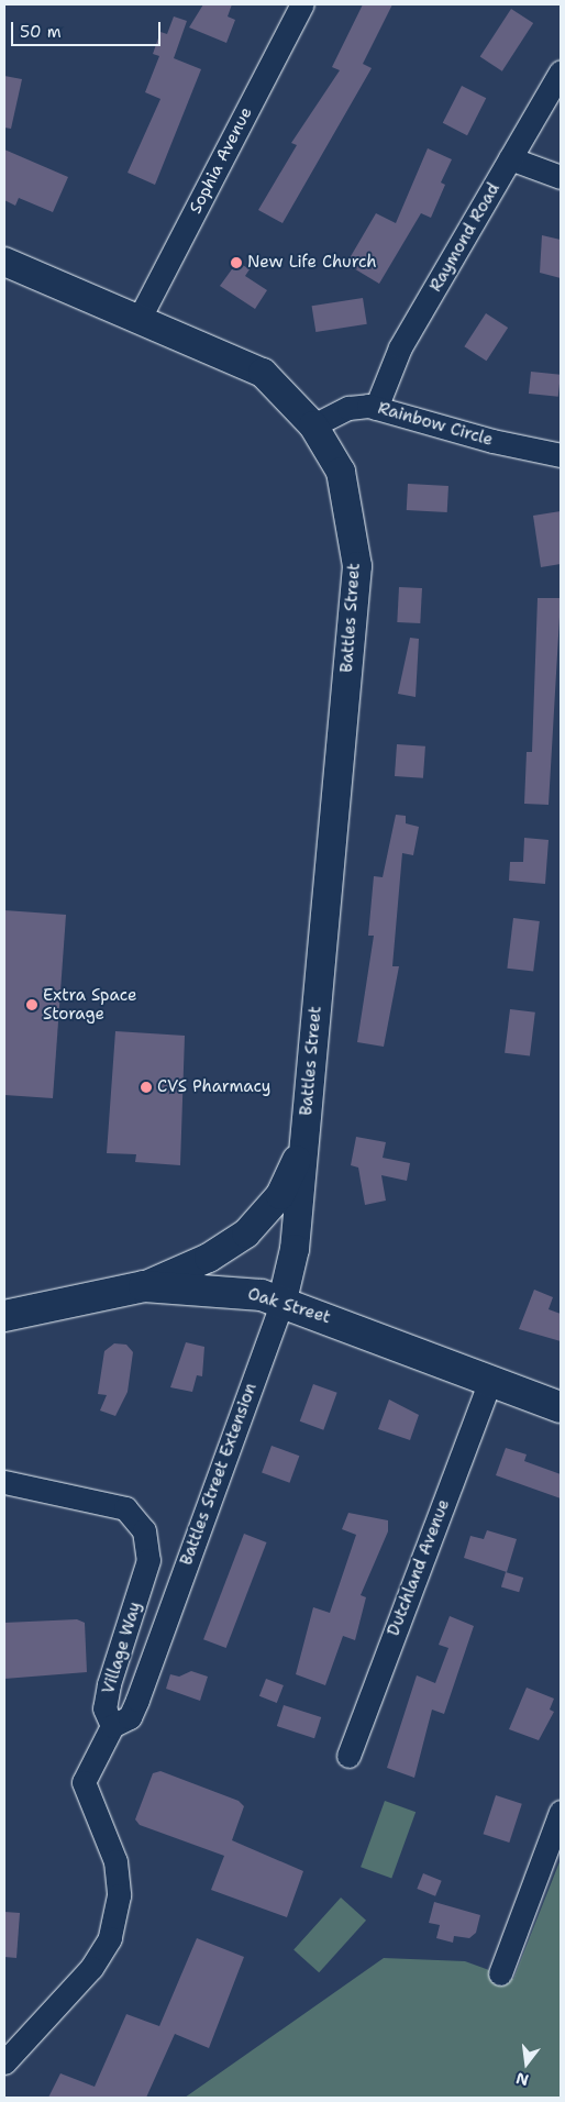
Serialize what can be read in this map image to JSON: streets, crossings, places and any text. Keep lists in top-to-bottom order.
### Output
{
  "streets": {
    "main road": ["Oak Street"],
    "street": [
      "Sophia Avenue",
      "Raymond Road",
      "Rainbow Circle",
      "Battles Street",
      "Battles Street Extension",
      "Dutchland Avenue",
      "Village Way"
    ]
  },
  "crossings": [
    ["Sophia Avenue", "Battles Street"],
    ["Raymond Road", "Rainbow Circle"],
    ["Rainbow Circle", "Battles Street"],
    ["Battles Street", "Oak Street"],
    ["Battles Street", "Battles Street Extension"],
    ["Oak Street", "Battles Street Extension"],
    ["Oak Street", "Dutchland Avenue"],
    ["Battles Street Extension", "Village Way"]
  ],
  "places": ["New Life Church", "Extra Space Storage", "CVS Pharmacy"],
  "scale_bar": "50 m",
  "north": "bottom"
}
